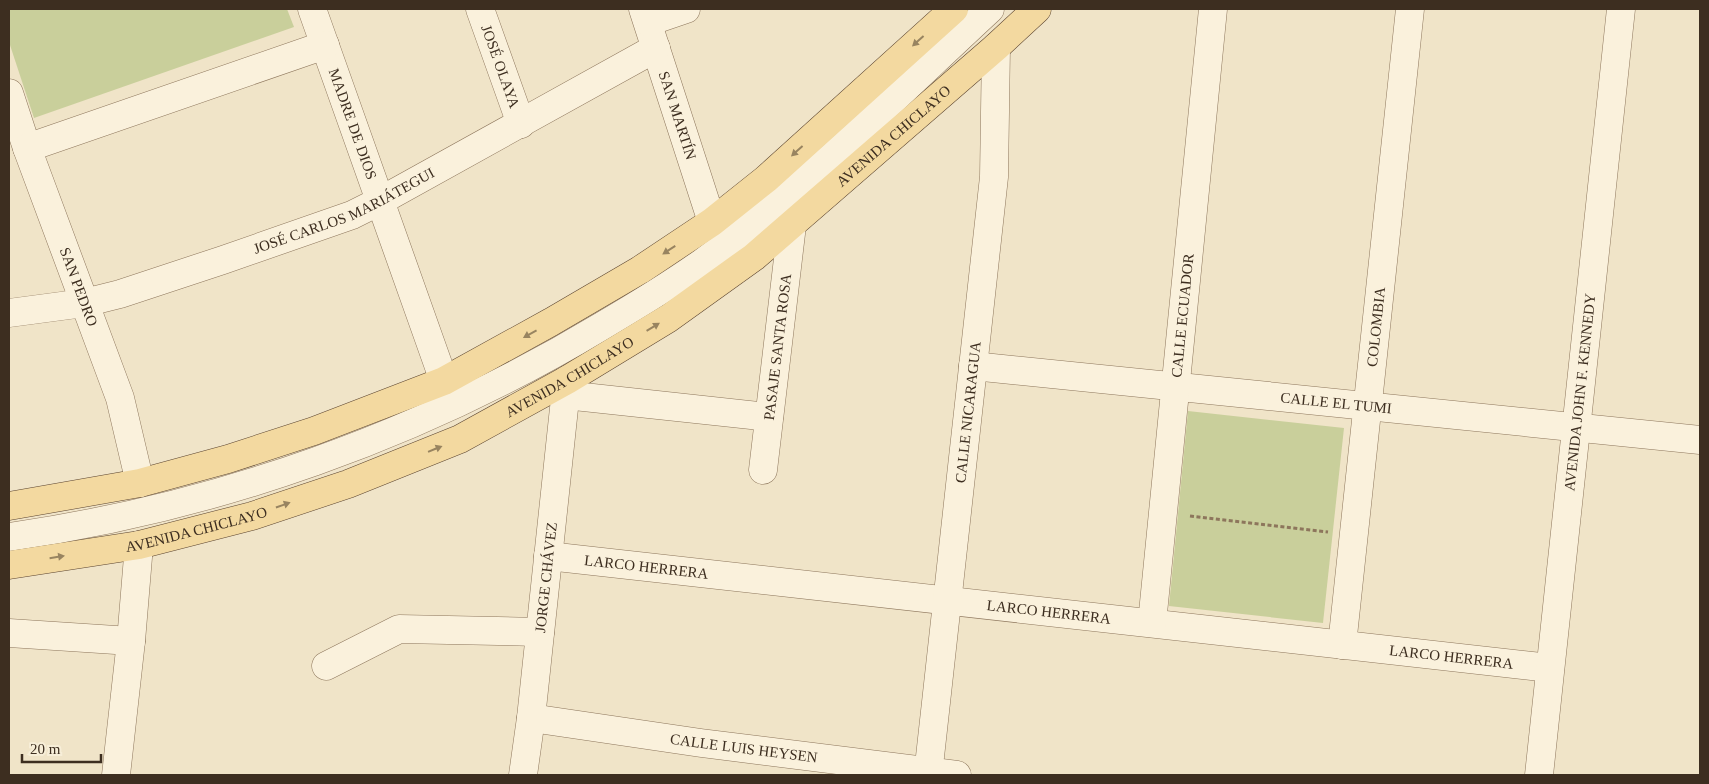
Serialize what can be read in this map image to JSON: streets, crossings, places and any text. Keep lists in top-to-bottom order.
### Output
{
  "streets": {
    "main road": ["AVENIDA CHICLAYO"],
    "street": [
      "JOSÉ OLAYA",
      "SAN MARTÍN",
      "MADRE DE DIOS",
      "JOSÉ CARLOS MARIÁTEGUI",
      "SAN PEDRO",
      "CALLE ECUADOR",
      "COLOMBIA",
      "PASAJE SANTA ROSA",
      "AVENIDA JOHN F. KENNEDY",
      "CALLE EL TUMI",
      "CALLE NICARAGUA",
      "LARCO HERRERA",
      "JORGE CHÁVEZ",
      "CALLE LUIS HEYSEN"
    ]
  },
  "crossings": [
    ["JOSÉ OLAYA", "JOSÉ CARLOS MARIÁTEGUI"],
    ["SAN MARTÍN", "JOSÉ CARLOS MARIÁTEGUI"],
    ["MADRE DE DIOS", "JOSÉ CARLOS MARIÁTEGUI"],
    ["AVENIDA CHICLAYO", "PASAJE SANTA ROSA"],
    ["AVENIDA CHICLAYO", "CALLE NICARAGUA"],
    ["AVENIDA CHICLAYO", "JORGE CHÁVEZ"],
    ["JOSÉ CARLOS MARIÁTEGUI", "SAN PEDRO"],
    ["CALLE ECUADOR", "CALLE EL TUMI"],
    ["CALLE ECUADOR", "LARCO HERRERA"],
    ["COLOMBIA", "CALLE EL TUMI"],
    ["COLOMBIA", "LARCO HERRERA"],
    ["AVENIDA JOHN F. KENNEDY", "CALLE EL TUMI"],
    ["AVENIDA JOHN F. KENNEDY", "LARCO HERRERA"],
    ["CALLE EL TUMI", "CALLE NICARAGUA"],
    ["CALLE NICARAGUA", "LARCO HERRERA"],
    ["CALLE NICARAGUA", "CALLE LUIS HEYSEN"],
    ["LARCO HERRERA", "JORGE CHÁVEZ"],
    ["JORGE CHÁVEZ", "CALLE LUIS HEYSEN"]
  ],
  "scale_bar": "20 m"
}
